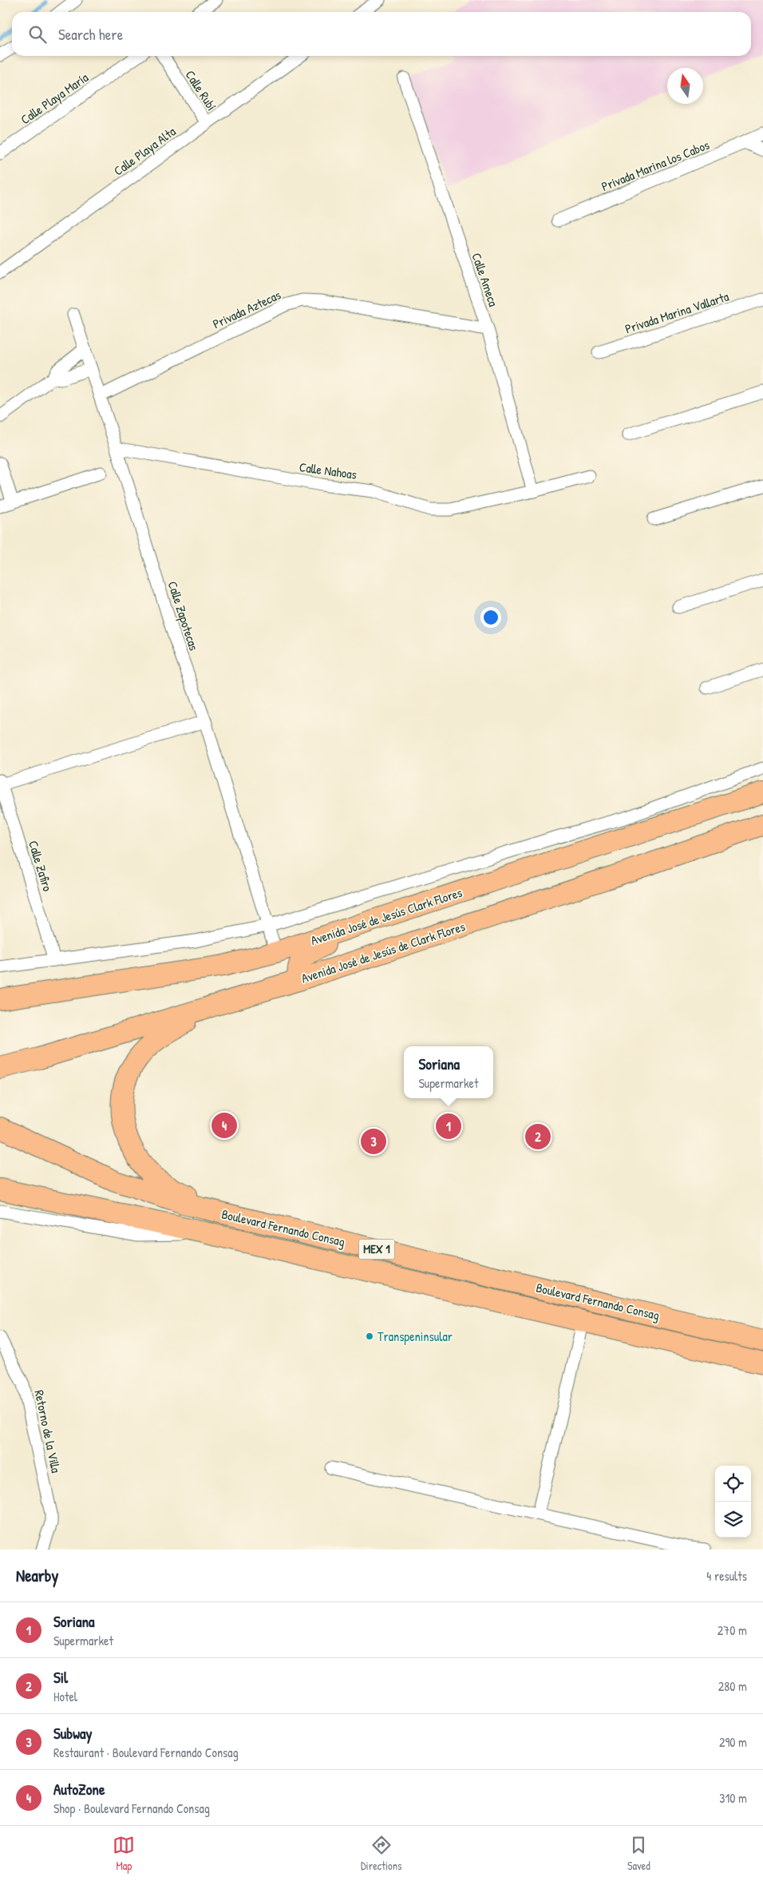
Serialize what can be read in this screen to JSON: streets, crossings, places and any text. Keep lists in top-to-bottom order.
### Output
{
  "streets": {
    "highway": [
      "Avenida José de Jesús Clark Flores",
      "Avenida José de Jesús de Clark Flores",
      "Boulevard Fernando Consag",
      "MEX 1"
    ],
    "street": [
      "Calle Rubí",
      "Calle Playa María",
      "Calle Playa Alta",
      "Privada Marina los Cabos",
      "Calle Ameca",
      "Privada Aztecas",
      "Privada Marina Vallarta",
      "Calle Nahoas",
      "Calle Zapotecas",
      "Calle Zafiro",
      "Retorno de la Villa"
    ]
  },
  "crossings": [
    ["Calle Rubí", "Calle Playa Alta"],
    ["Calle Ameca", "Privada Aztecas"],
    ["Calle Ameca", "Calle Nahoas"],
    ["Privada Aztecas", "Calle Zapotecas"],
    ["Calle Nahoas", "Calle Zapotecas"],
    ["Calle Zapotecas", "Avenida José de Jesús Clark Flores"]
  ],
  "places": ["Transpeninsular"],
  "north": "top",
  "page": {
    "search": "Search here",
    "popup": ["Soriana", "Supermarket"],
    "pins": [
      "4",
      "1",
      "2",
      "3"
    ],
    "heading": ["Nearby", "4 results"],
    "list": [
      {
        "mark": "1",
        "name": "Soriana",
        "note": "Supermarket",
        "value": "270 m"
      },
      {
        "mark": "2",
        "name": "Sil",
        "note": "Hotel",
        "value": "280 m"
      },
      {
        "mark": "3",
        "name": "Subway",
        "note": "Restaurant · Boulevard Fernando Consag",
        "value": "290 m"
      },
      {
        "mark": "4",
        "name": "AutoZone",
        "note": "Shop · Boulevard Fernando Consag",
        "value": "310 m"
      }
    ],
    "nav": ["Map", "Directions", "Saved"]
  }
}
